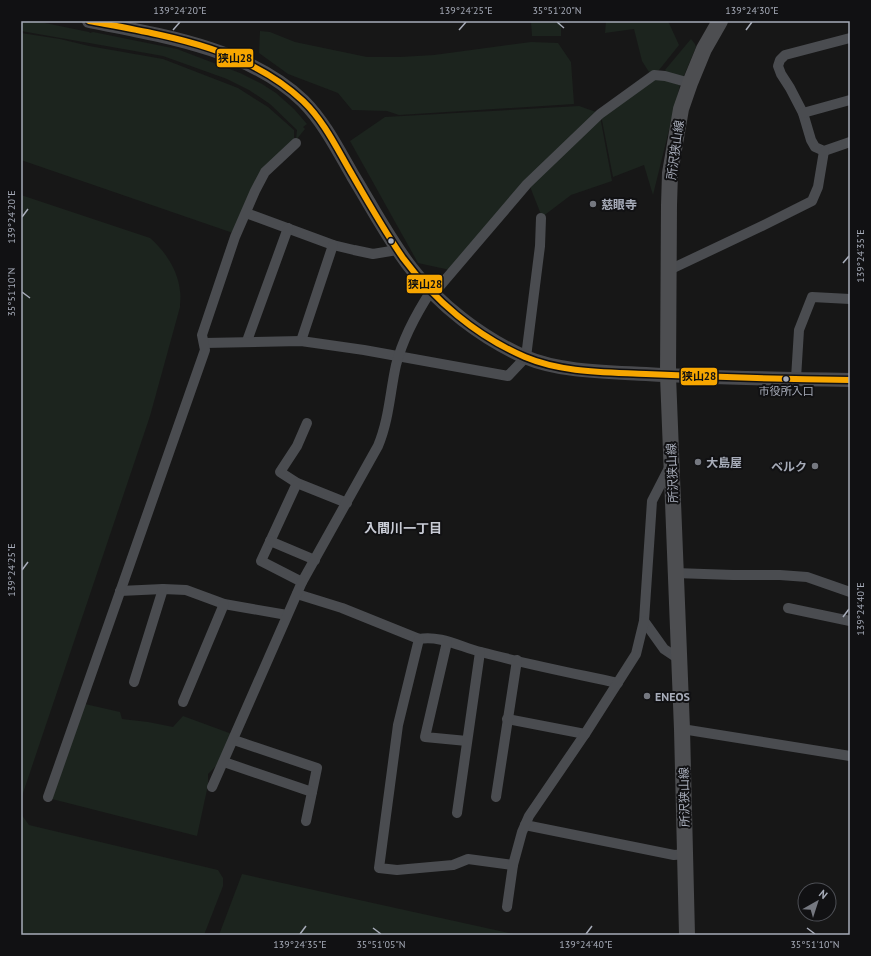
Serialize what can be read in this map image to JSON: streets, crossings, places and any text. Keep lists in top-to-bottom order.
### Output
{
  "streets": {
    "main road": ["所沢狭山線"]
  },
  "districts": ["入間川一丁目"],
  "places": [
    "慈眼寺",
    "市役所入口",
    "大島屋",
    "ベルク",
    "ENEOS"
  ],
  "lines": ["transit line 狭山28"],
  "north": "top right",
  "coordinates": [
    "139°24'20\"E",
    "139°24'25\"E",
    "35°51'20\"N",
    "139°24'30\"E",
    "139°24'35\"E",
    "35°51'10\"N",
    "139°24'40\"E",
    "35°51'05\"N"
  ]
}
